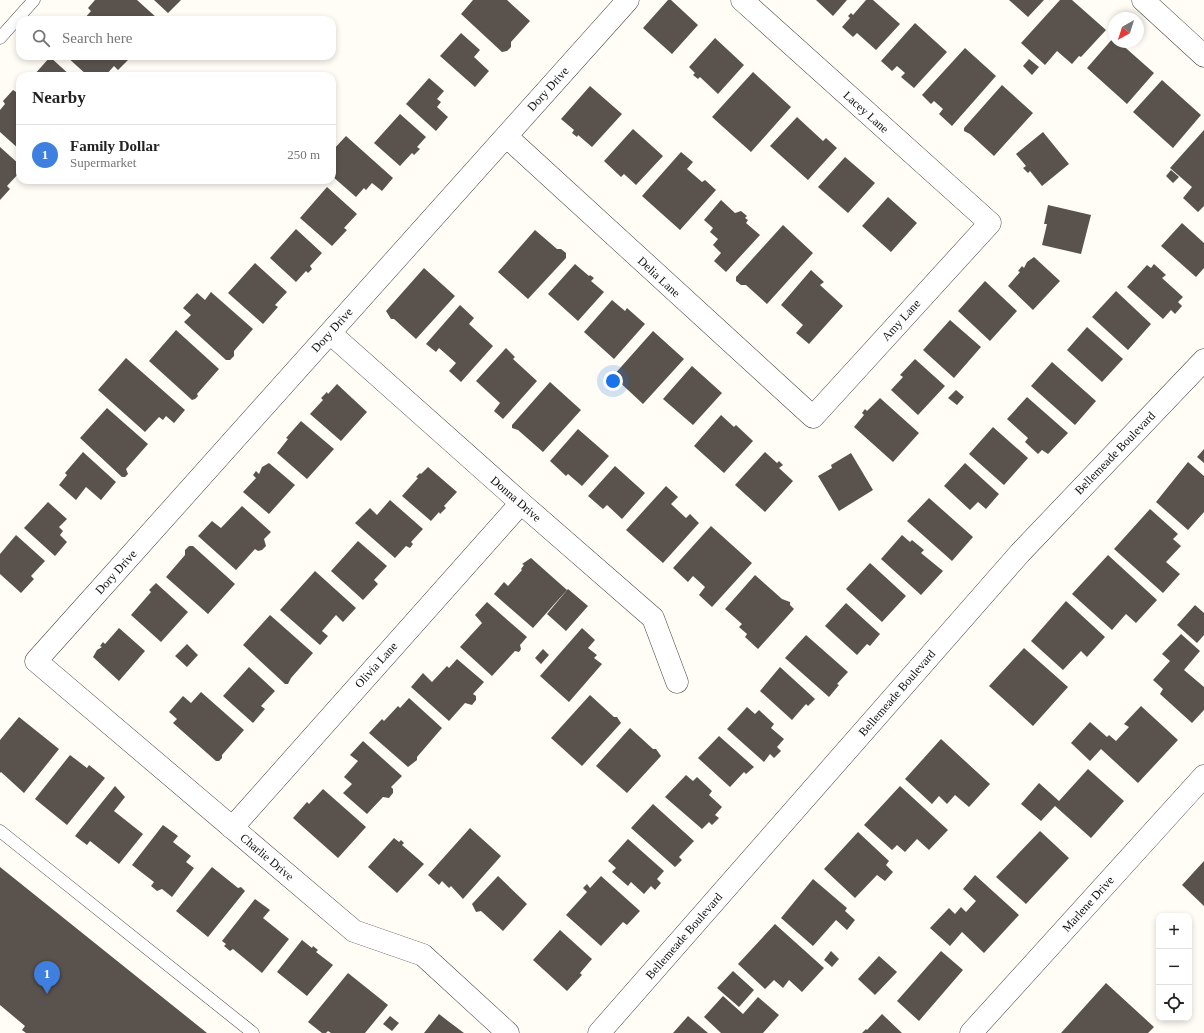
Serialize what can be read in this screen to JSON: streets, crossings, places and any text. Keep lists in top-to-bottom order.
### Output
{
  "streets": {
    "street": [
      "Dory Drive",
      "Lacey Lane",
      "Delia Lane",
      "Amy Lane",
      "Bellemeade Boulevard",
      "Donna Drive",
      "Olivia Lane",
      "Charlie Drive",
      "Marlene Drive"
    ]
  },
  "crossings": [
    ["Dory Drive", "Delia Lane"],
    ["Dory Drive", "Donna Drive"],
    ["Dory Drive", "Charlie Drive"],
    ["Lacey Lane", "Amy Lane"],
    ["Delia Lane", "Amy Lane"],
    ["Donna Drive", "Olivia Lane"],
    ["Olivia Lane", "Charlie Drive"]
  ],
  "north": "bottom left",
  "page": {
    "search": "Search here",
    "heading": "Nearby",
    "list": [
      {
        "mark": "1",
        "name": "Family Dollar",
        "note": "Supermarket",
        "value": "250 m"
      }
    ],
    "map_buttons": ["+", "−"],
    "pins": "1"
  }
}
